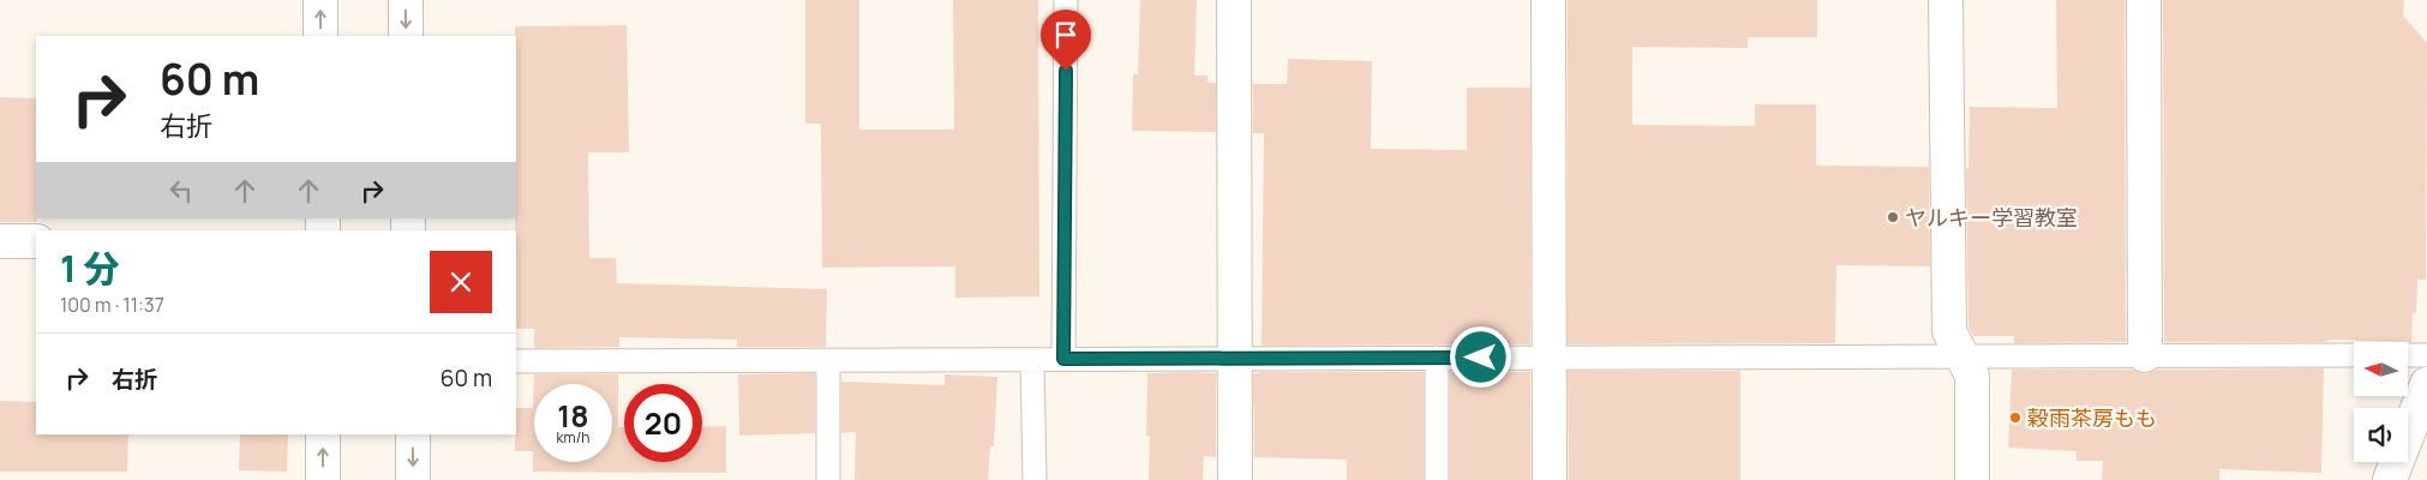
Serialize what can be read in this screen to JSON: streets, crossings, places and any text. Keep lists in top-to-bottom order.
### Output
{
  "places": ["ヤルキー学習教室", "穀雨茶房もも"],
  "north": "left",
  "page": {
    "turn": ["60 m", "右折"],
    "heading": ["1 分", "100 m · 11:37"],
    "list": [
      {
        "name": "右折",
        "value": "60 m"
      }
    ],
    "speed": "18 km/h",
    "limit": "20"
  }
}
